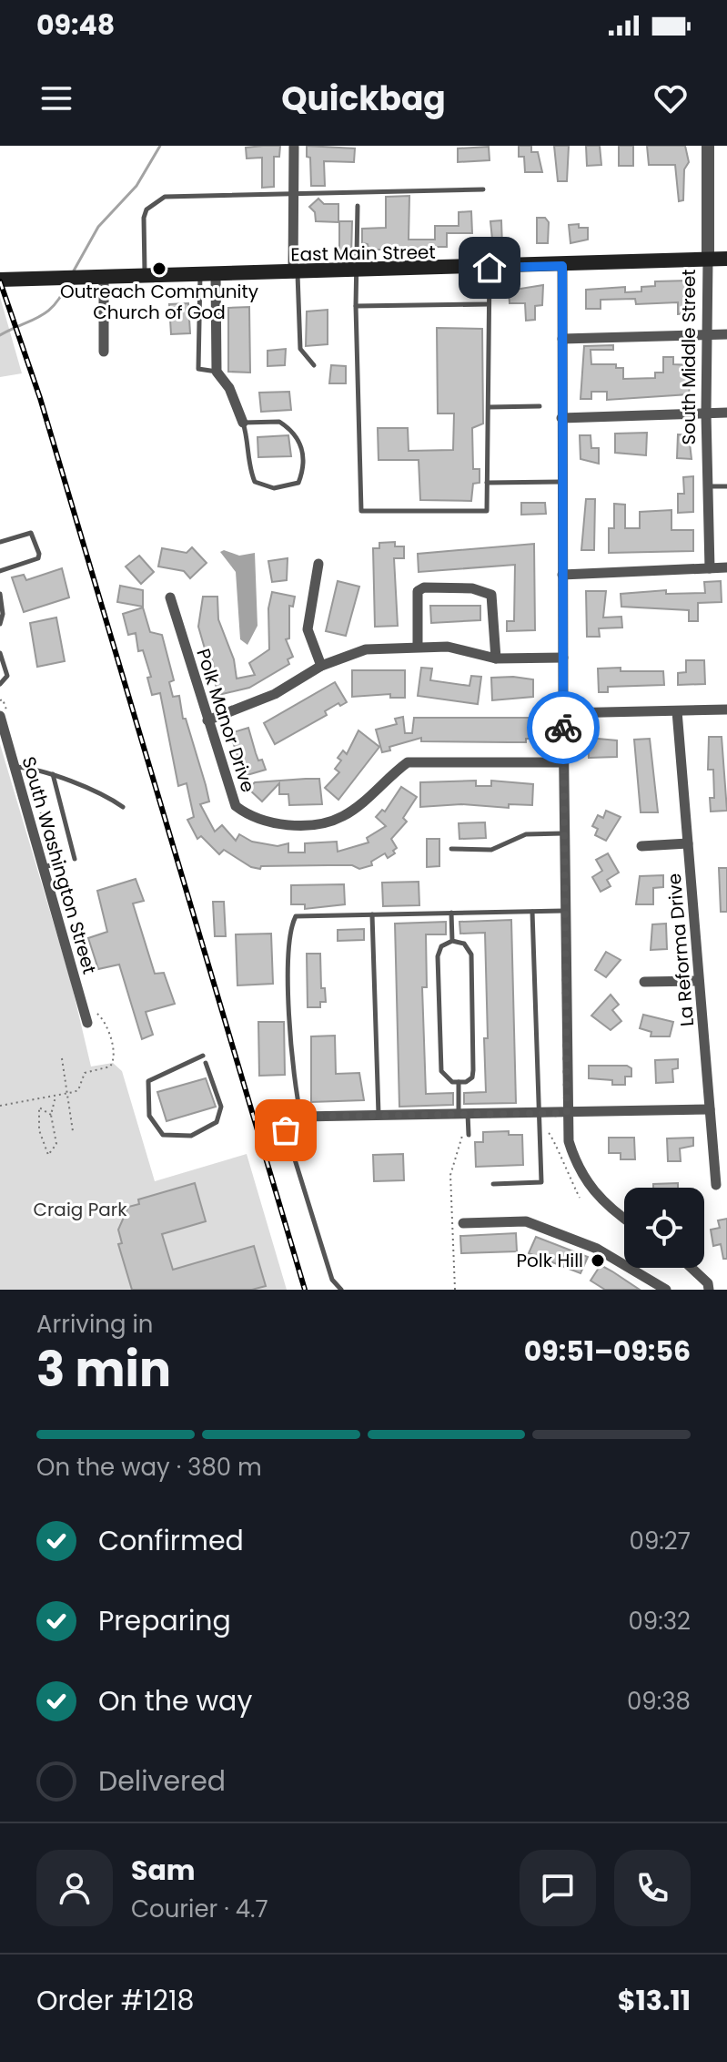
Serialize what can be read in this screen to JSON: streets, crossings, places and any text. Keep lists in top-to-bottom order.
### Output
{
  "streets": {
    "main road": ["East Main Street"],
    "street": [
      "South Middle Street",
      "Polk Manor Drive",
      "South Washington Street",
      "La Reforma Drive"
    ]
  },
  "crossings": [
    ["East Main Street", "South Middle Street"]
  ],
  "parks": ["Craig Park"],
  "places": ["Outreach Community Church of God", "Polk Hill"],
  "page": {
    "status": "09:48",
    "header": "Quickbag",
    "heading": ["3 min", "Arriving in", "09:51–09:56"],
    "panel": [
      "Sam",
      "Courier · 4.7",
      "Order #1218",
      "$13.11"
    ],
    "bar": "On the way · 380 m",
    "list": [
      ["Confirmed", "09:27"],
      ["Preparing", "09:32"],
      ["On the way", "09:38"],
      "Delivered"
    ]
  }
}
